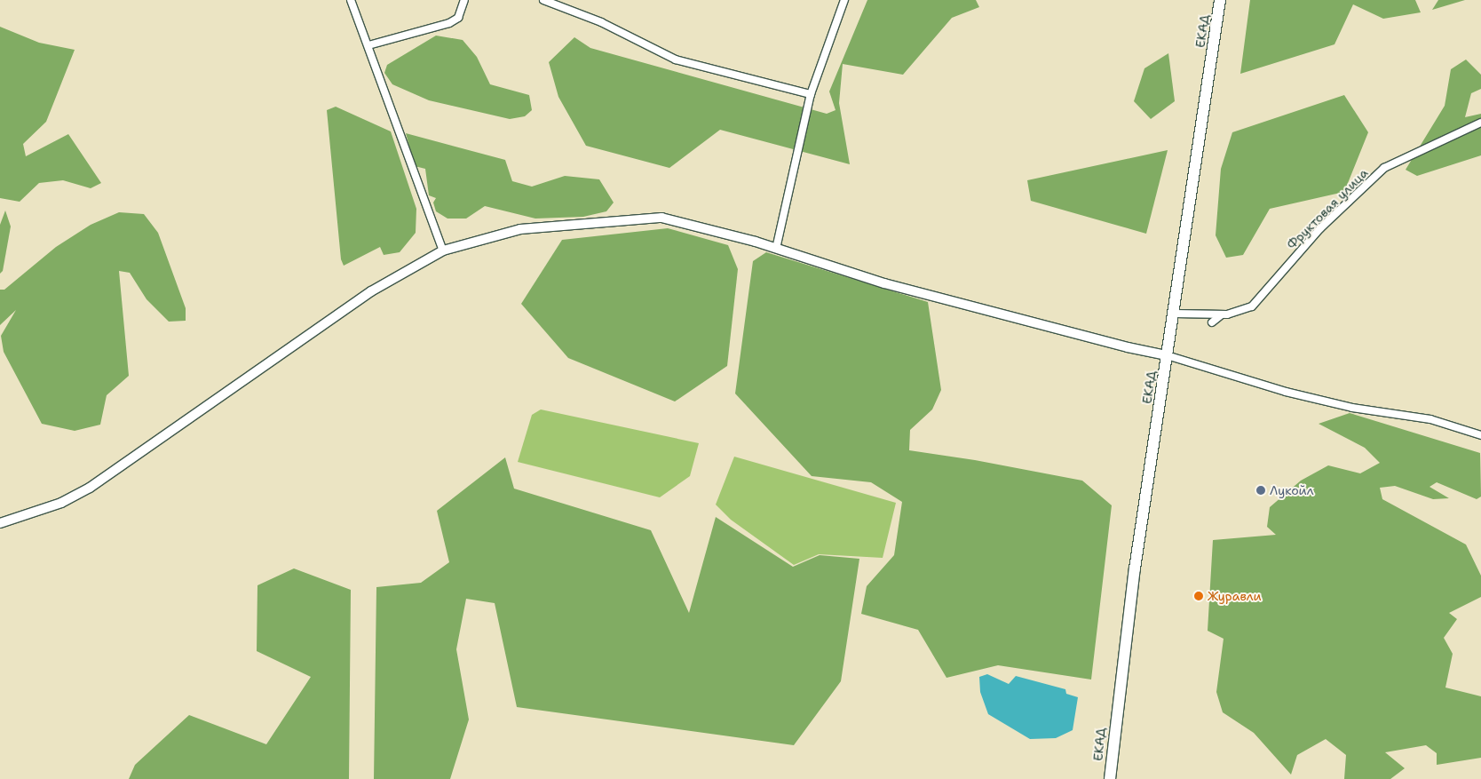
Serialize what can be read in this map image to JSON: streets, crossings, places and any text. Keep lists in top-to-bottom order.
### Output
{
  "streets": {
    "highway": ["ЕКАД"],
    "street": ["Фруктовая улица"]
  },
  "crossings": [
    ["ЕКАД", "Фруктовая улица"]
  ],
  "places": ["Лукойл", "Журавли"]
}
